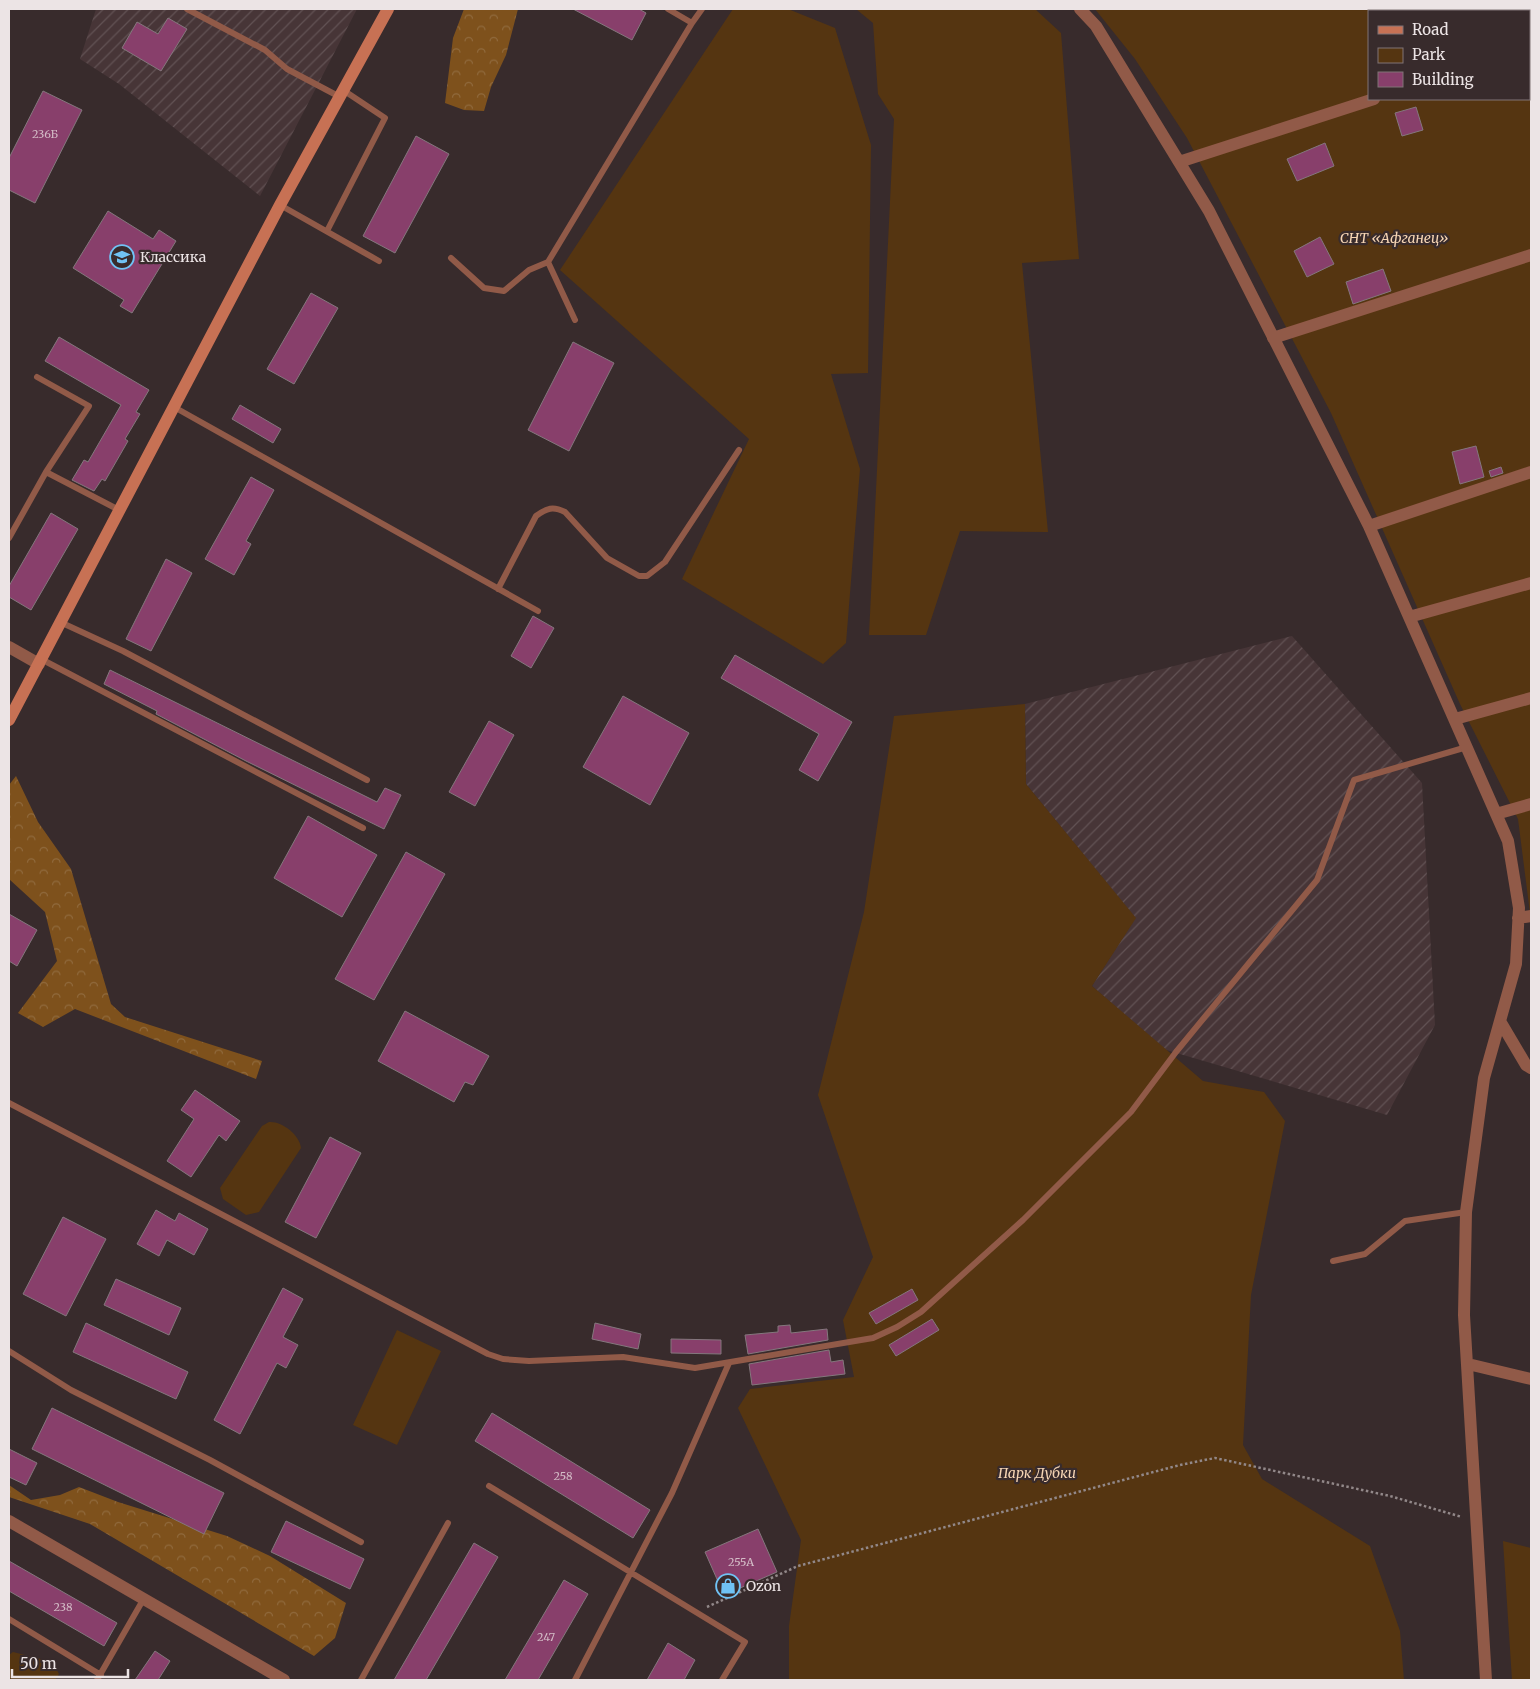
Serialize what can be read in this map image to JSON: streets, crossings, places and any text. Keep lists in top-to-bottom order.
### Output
{
  "parks": ["СНТ «Афганец»", "Парк Дубки"],
  "places": {
    "school or university": ["Классика"],
    "shop": ["Ozon"]
  },
  "house_numbers": [
    "236Б",
    "258",
    "255А",
    "238",
    "247"
  ],
  "legend": ["Road", "Park", "Building"],
  "scale_bar": "50 m"
}
